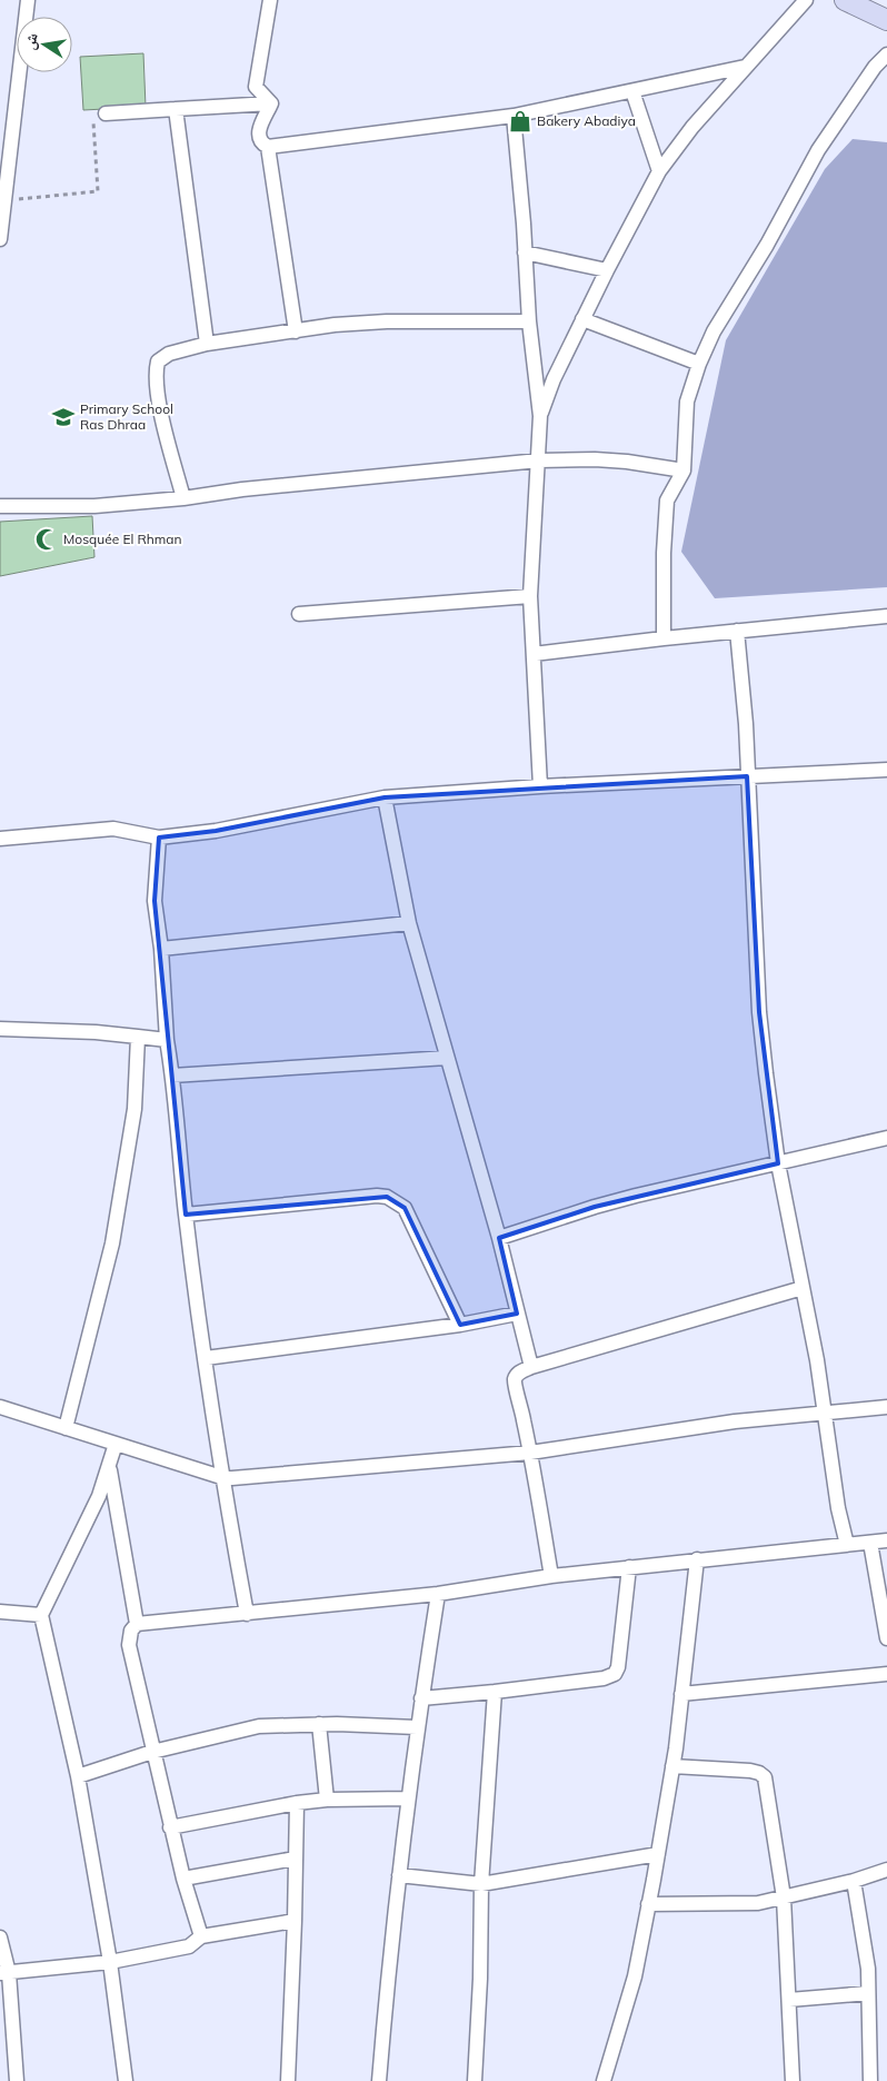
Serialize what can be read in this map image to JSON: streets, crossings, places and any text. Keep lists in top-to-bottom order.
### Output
{
  "places": {
    "shop": ["Bakery Abadiya"],
    "school or university": ["Primary School Ras Dhraa"],
    "mosque": ["Mosquée El Rhman"]
  },
  "north": "left"
}
